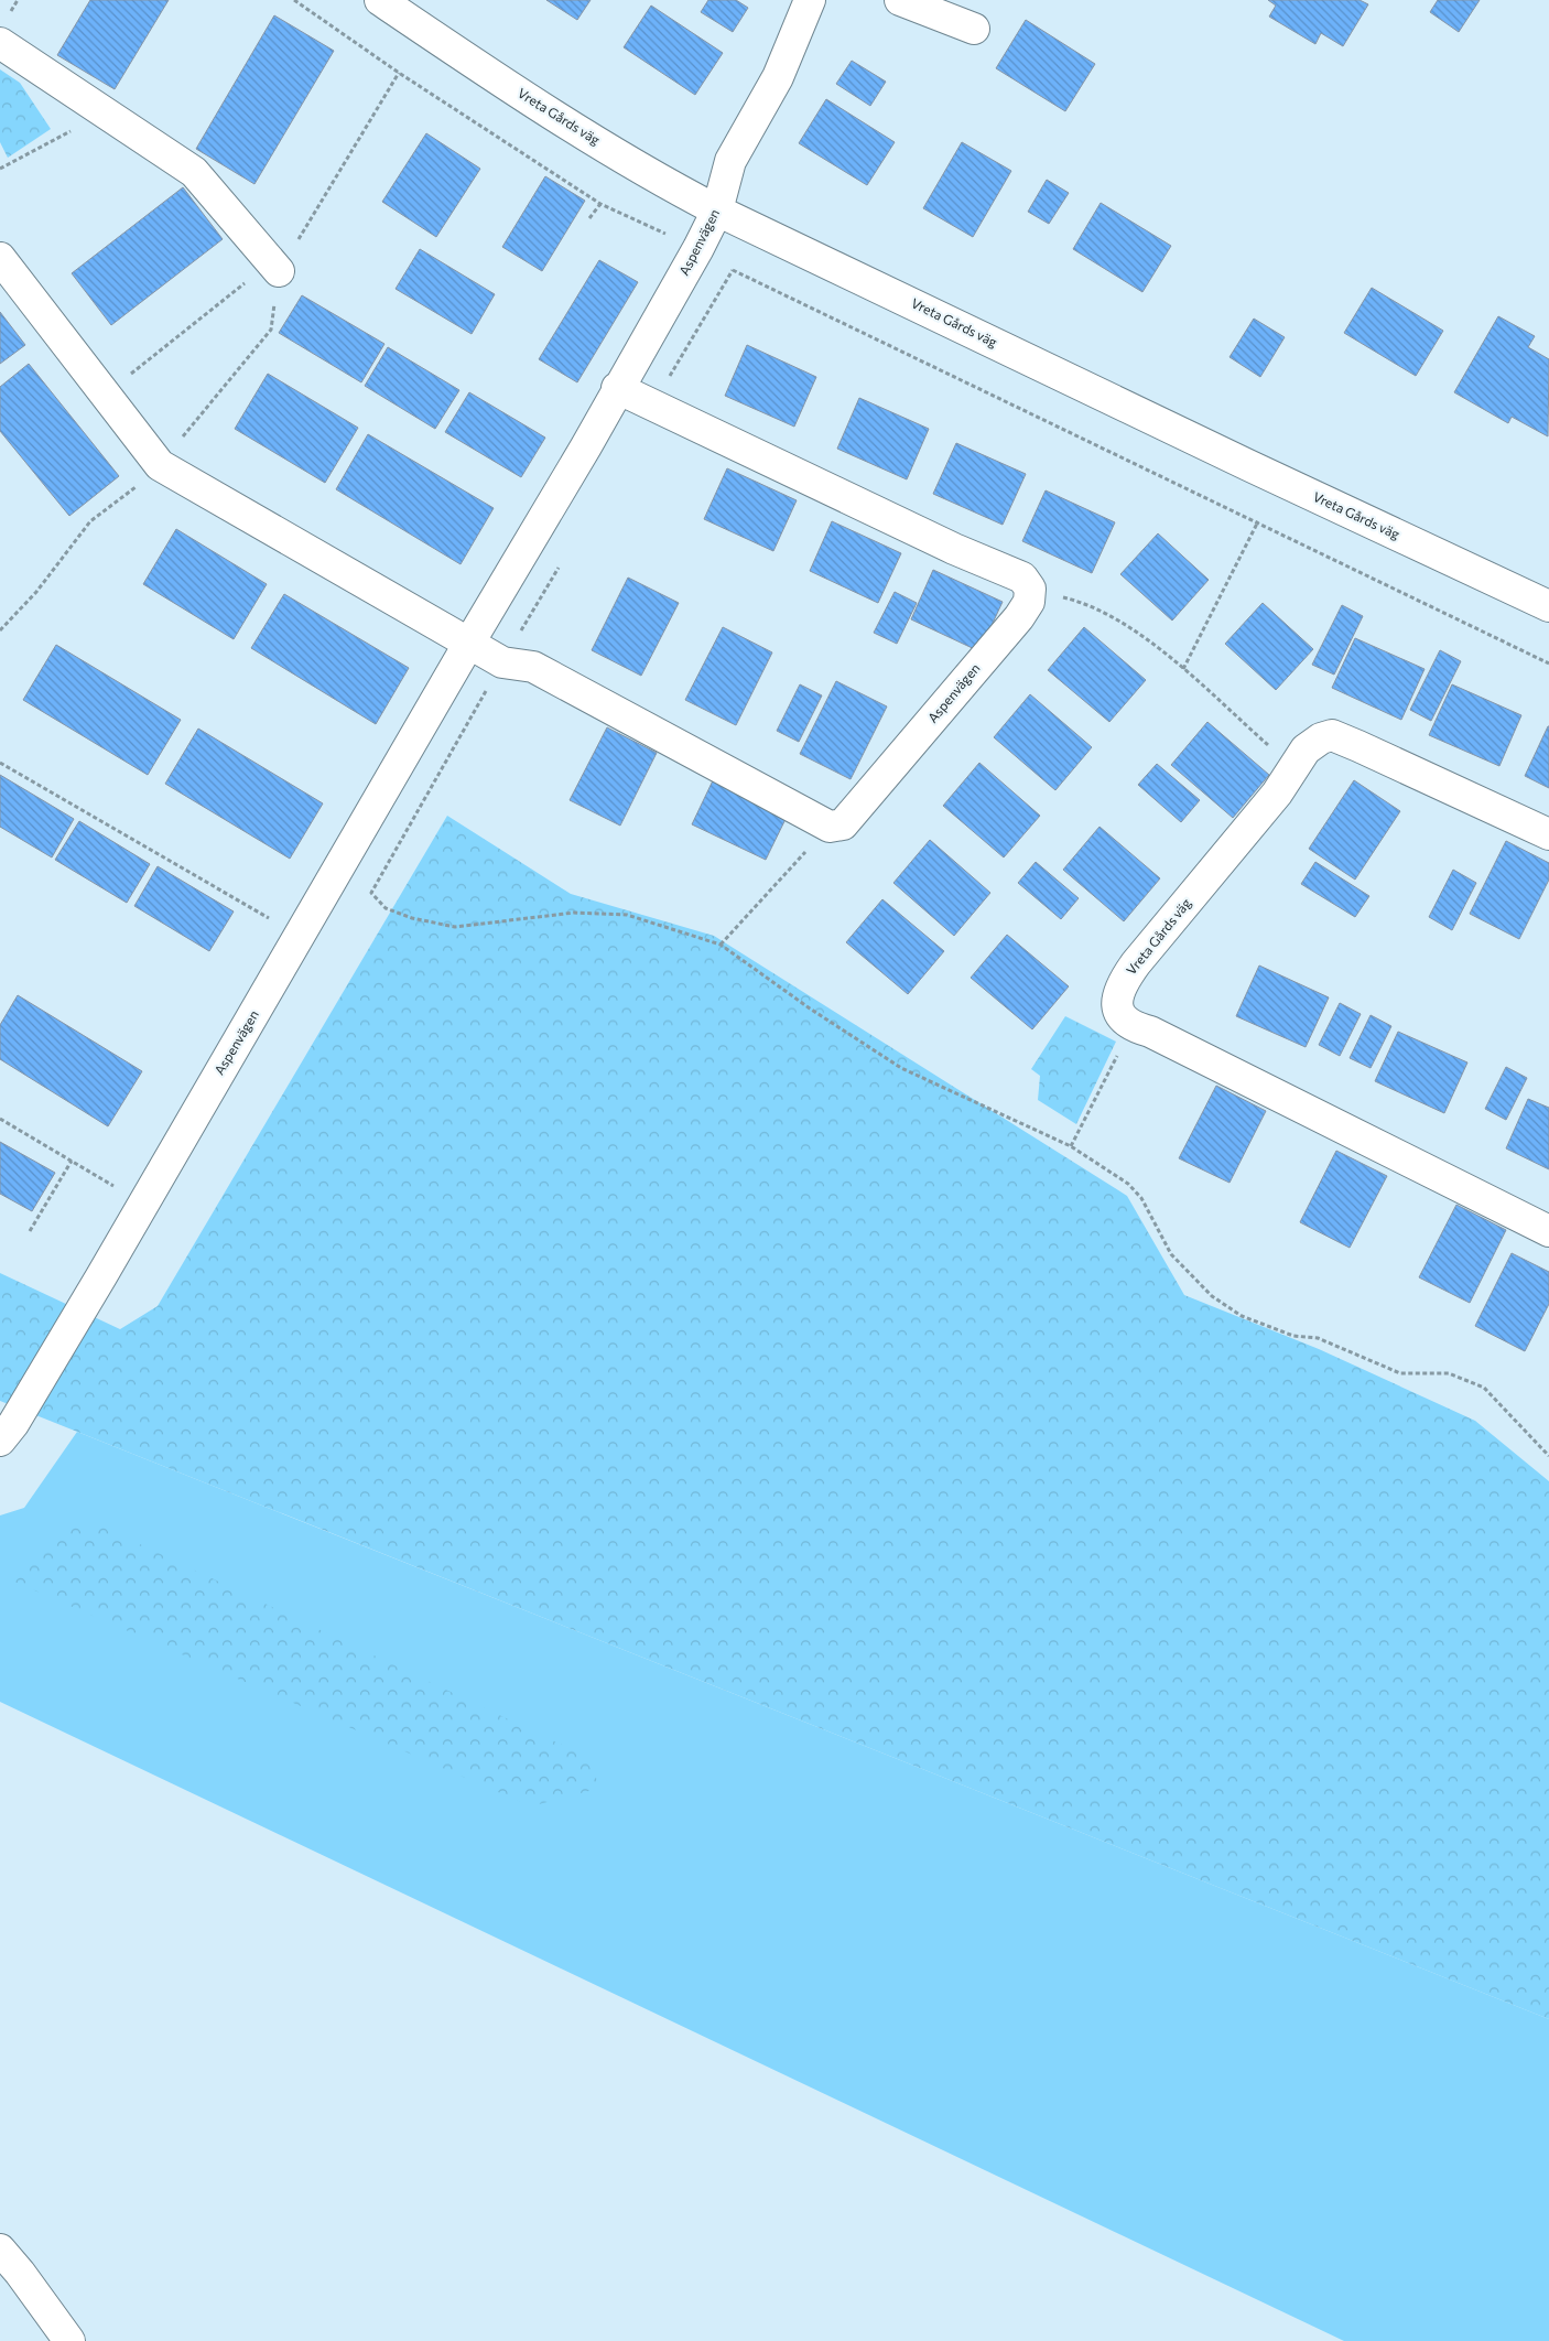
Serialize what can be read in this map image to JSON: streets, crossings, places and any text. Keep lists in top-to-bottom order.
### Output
{
  "streets": {
    "street": ["Vreta Gårds väg", "Aspenvägen"]
  },
  "crossings": [
    ["Vreta Gårds väg", "Aspenvägen"]
  ]
}
